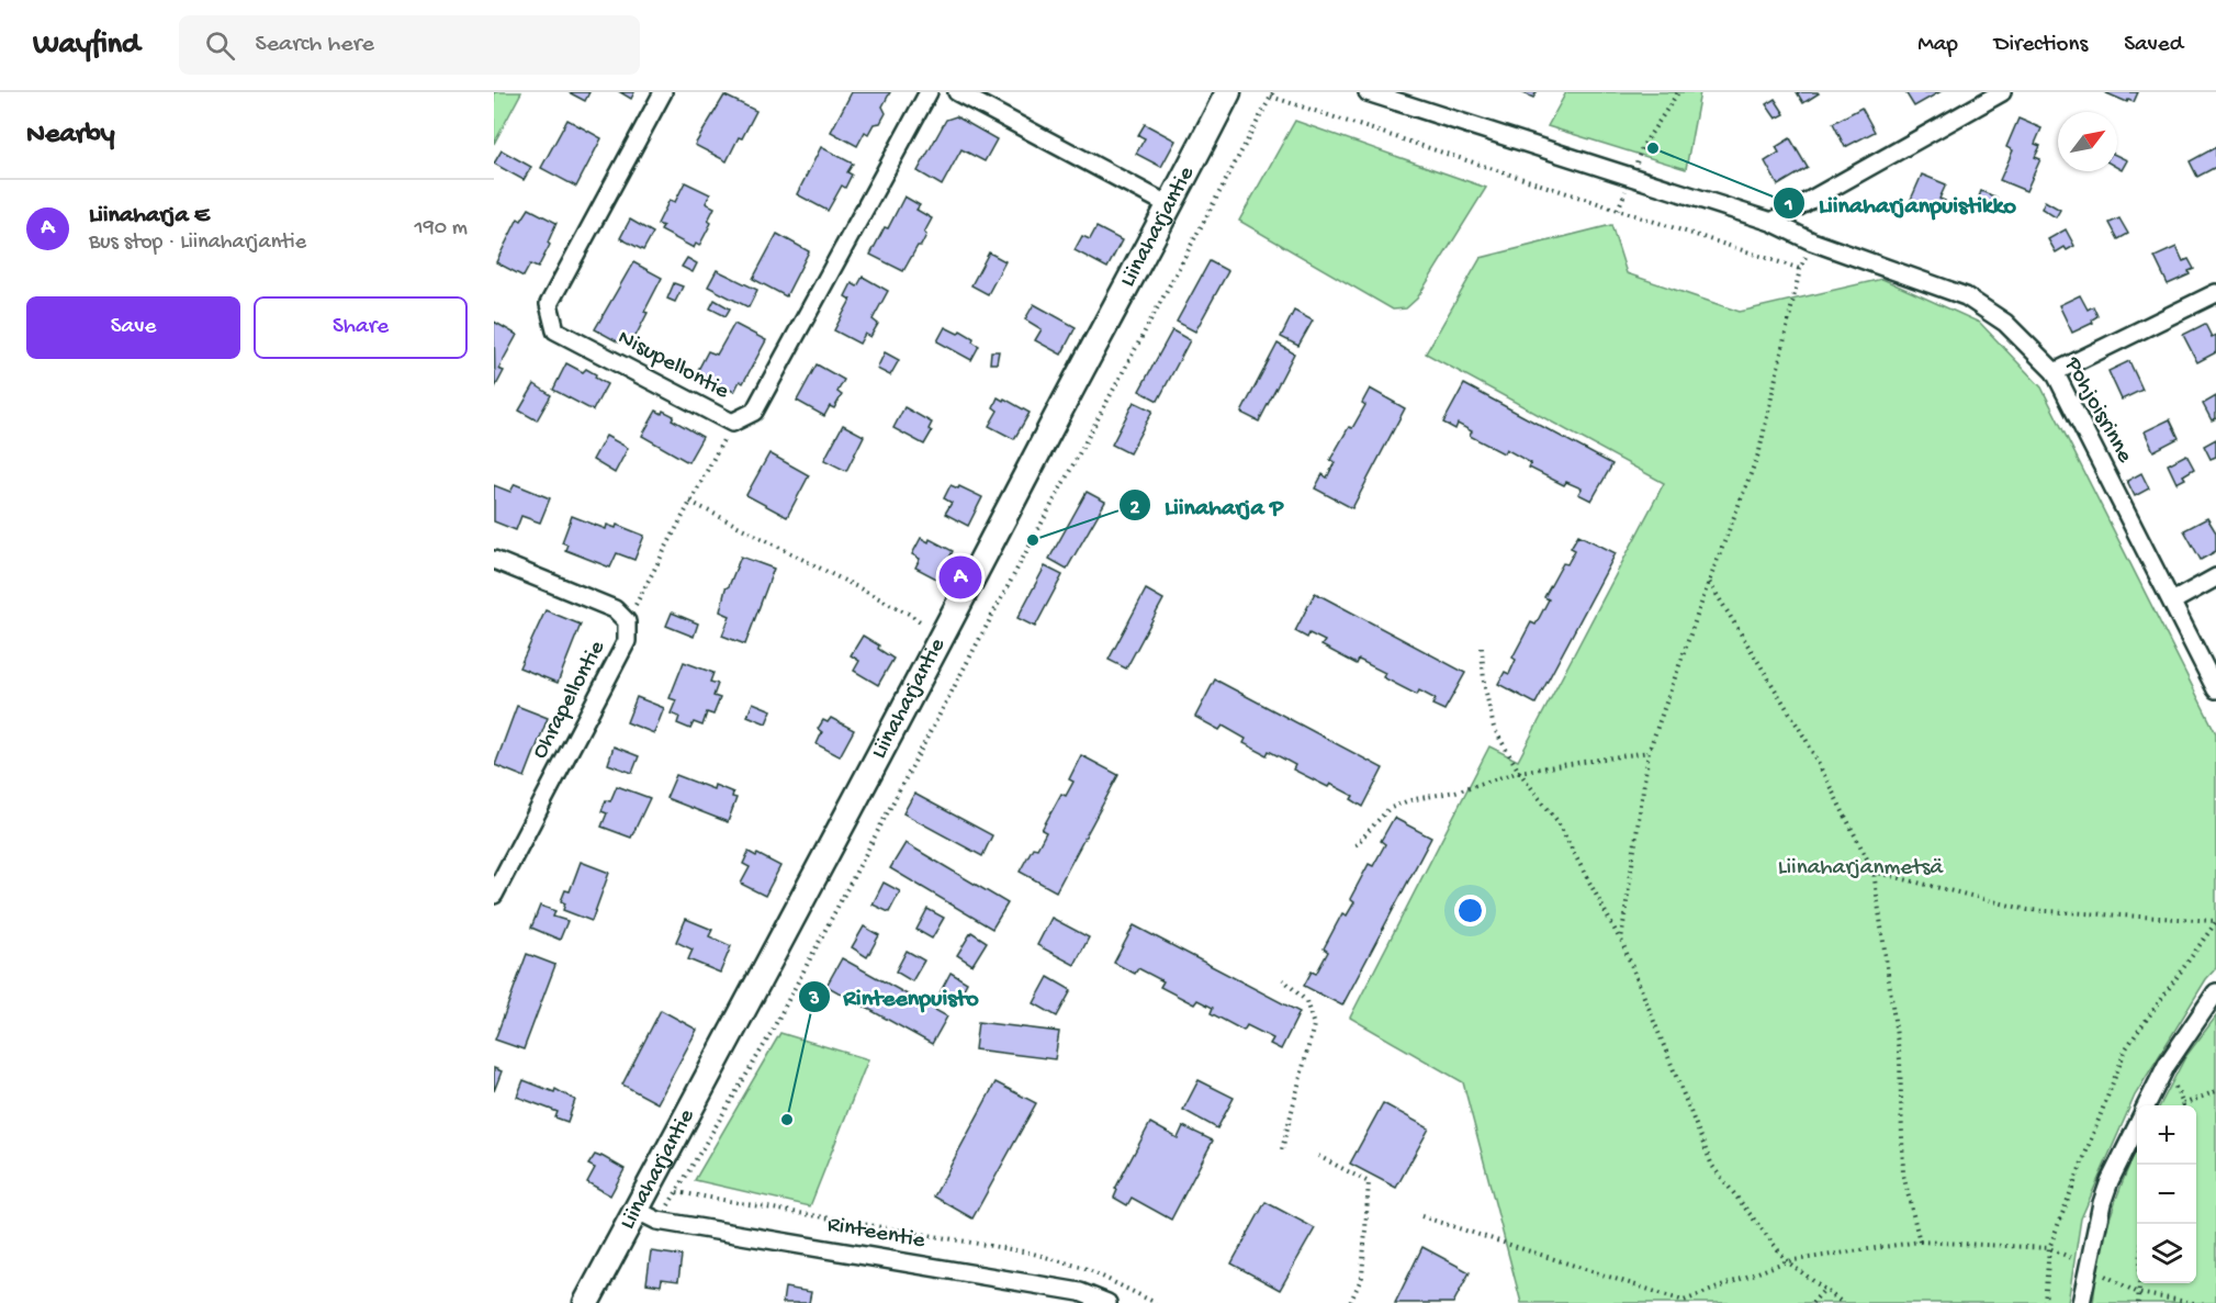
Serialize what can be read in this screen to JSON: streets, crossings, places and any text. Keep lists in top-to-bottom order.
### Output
{
  "streets": {
    "main road": ["Liinaharjantie"],
    "street": [
      "Nisupellontie",
      "Pohjoisrinne",
      "Ohrapellontie",
      "Rinteentie"
    ]
  },
  "crossings": [
    ["Liinaharjantie", "Rinteentie"]
  ],
  "parks": ["Liinaharjanmetsä"],
  "places": ["Liinaharjanpuistikko", "Liinaharja P", "Rinteenpuisto"],
  "north": "top right",
  "page": {
    "header": "Wayfind",
    "search": "Search here",
    "nav": ["Map", "Directions", "Saved"],
    "heading": "Nearby",
    "list": [
      {
        "mark": "A",
        "name": "Liinaharja E",
        "note": "Bus stop · Liinaharjantie",
        "value": "190 m"
      }
    ],
    "buttons": ["Save", "Share"],
    "pins": "A",
    "map_buttons": ["+", "−"]
  }
}
